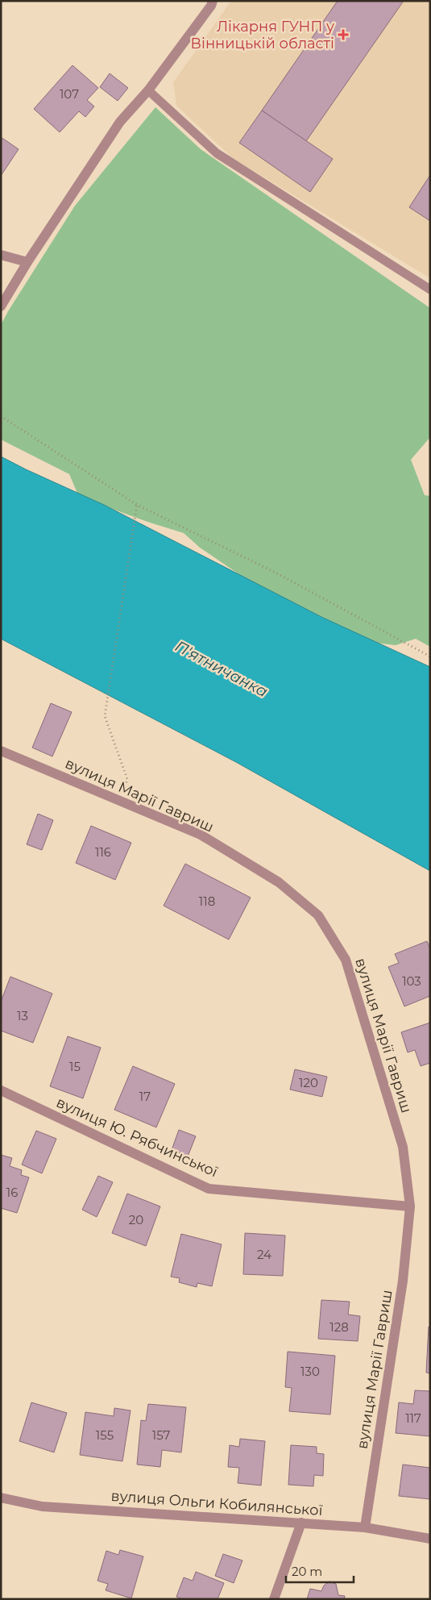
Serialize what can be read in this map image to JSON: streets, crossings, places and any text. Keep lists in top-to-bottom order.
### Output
{
  "streets": {
    "street": ["вулиця Марії Гавриш", "вулиця Ю. Рябчинської", "вулиця Ольги Кобилянської"]
  },
  "crossings": [
    ["вулиця Марії Гавриш", "вулиця Ю. Рябчинської"],
    ["вулиця Марії Гавриш", "вулиця Ольги Кобилянської"]
  ],
  "water": ["П'ятничанка"],
  "places": {
    "health": ["Лікарня ГУНП у Вінницькій області"]
  },
  "house_numbers": [
    "107",
    "116",
    "118",
    "103",
    "13",
    "15",
    "120",
    "17",
    "16",
    "20",
    "24",
    "128",
    "130",
    "117",
    "155",
    "157"
  ],
  "scale_bar": "20 m"
}
